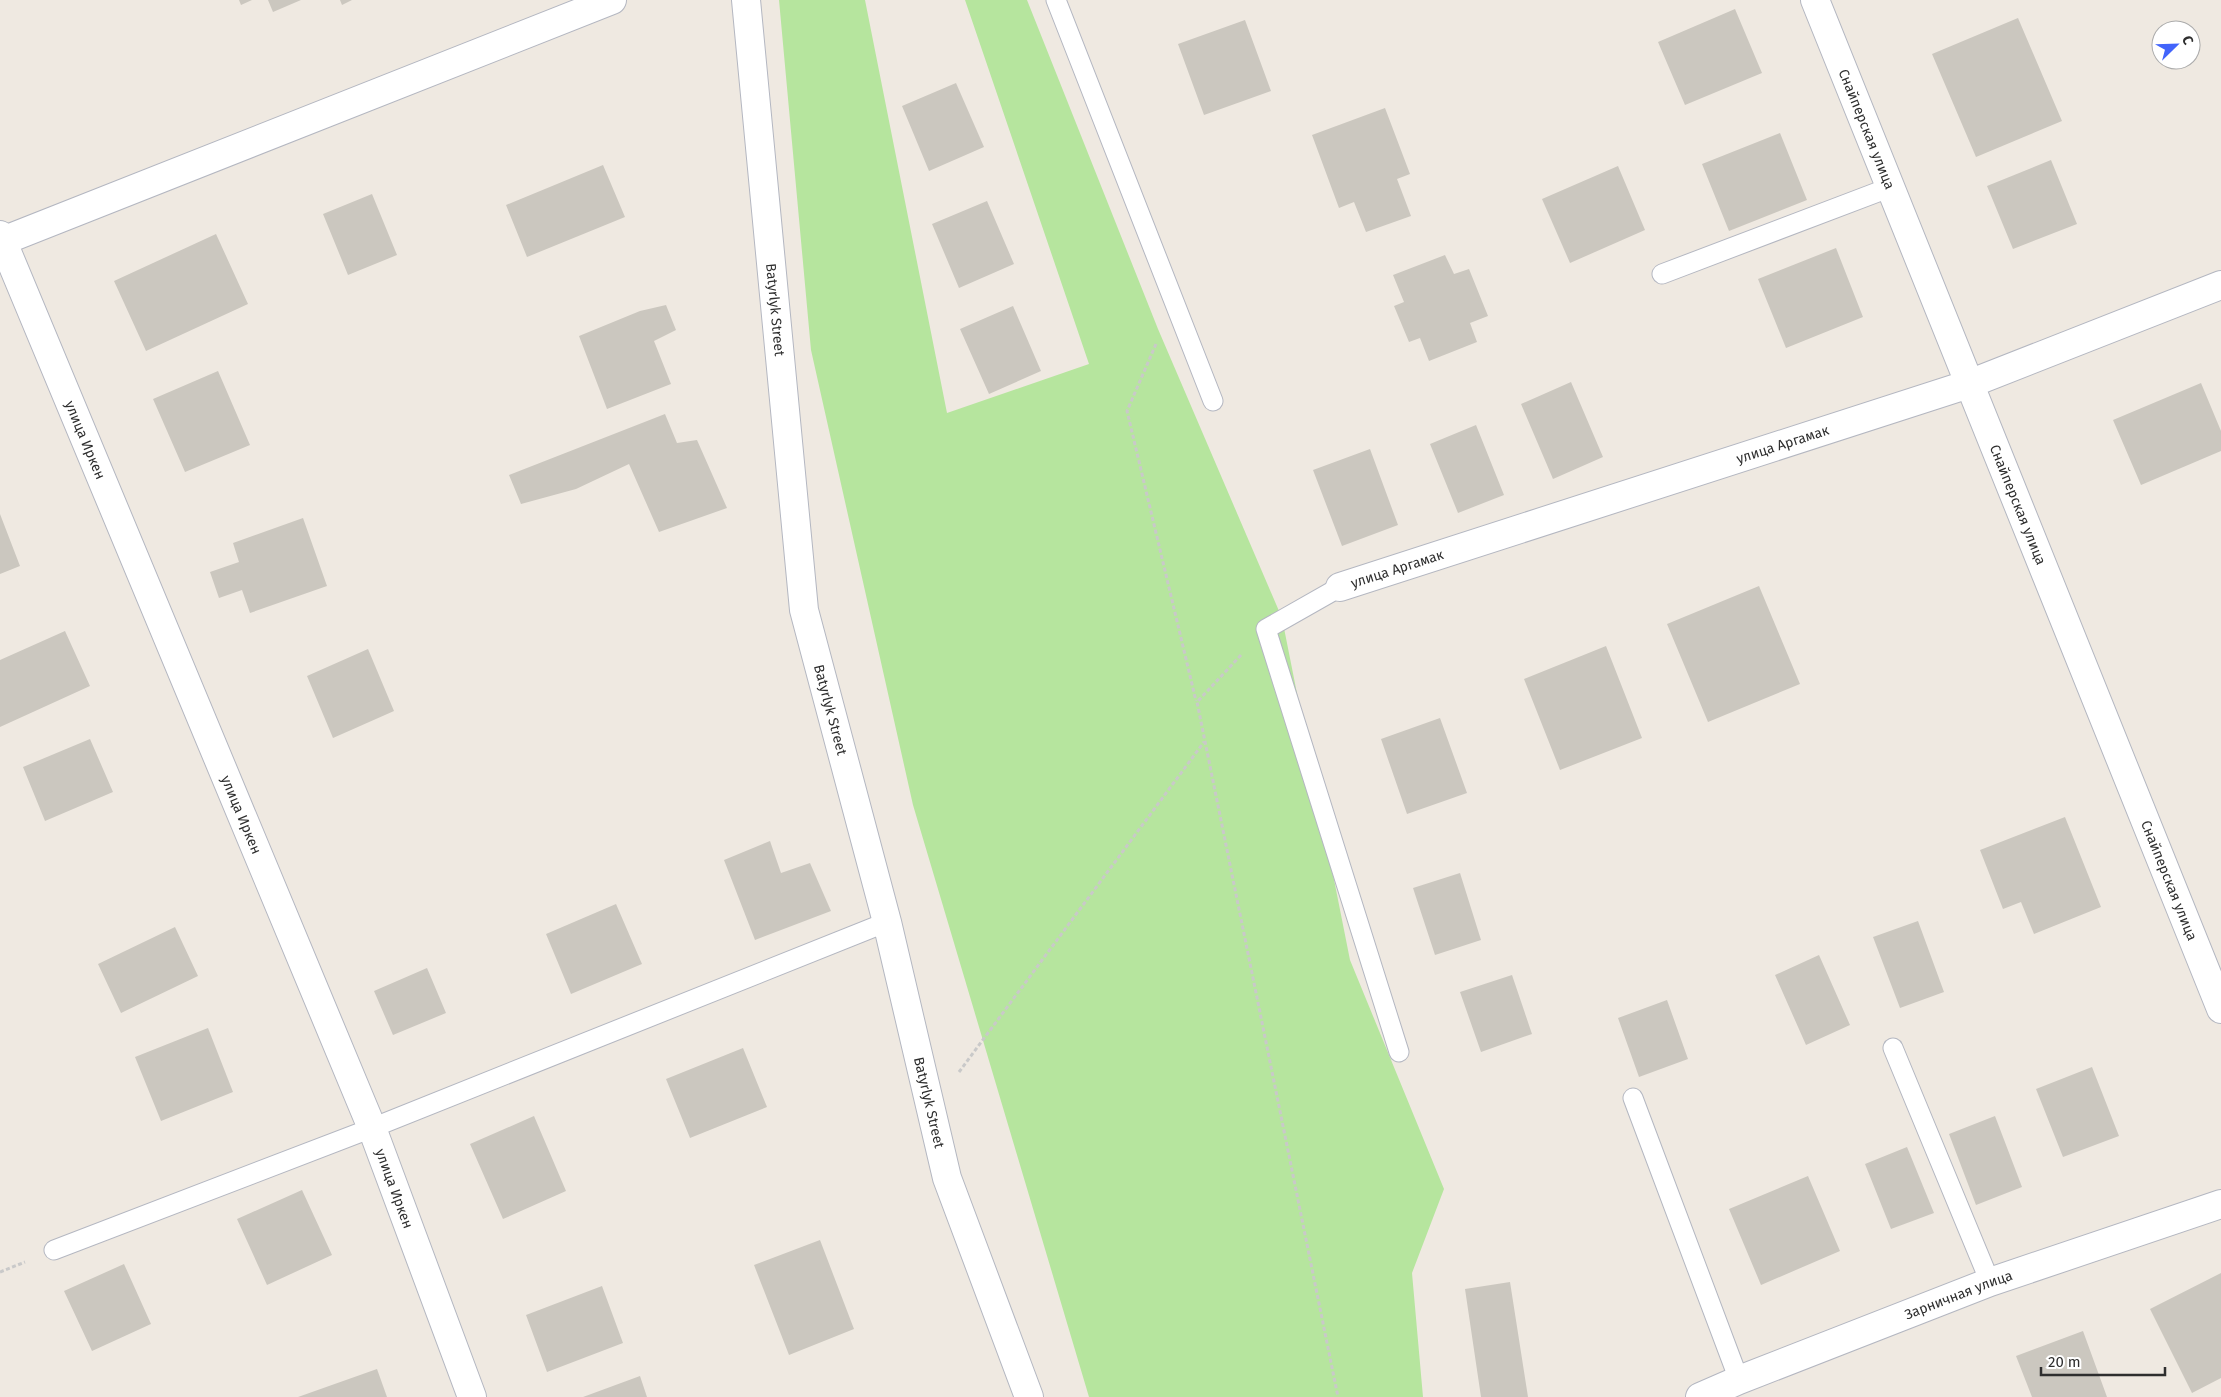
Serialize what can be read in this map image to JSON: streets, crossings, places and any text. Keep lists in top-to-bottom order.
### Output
{
  "streets": {
    "street": [
      "Снайперская улица",
      "Batyrlyk Street",
      "улица Иркен",
      "улица Аргамак",
      "Зарничная улица"
    ]
  },
  "crossings": [
    ["Снайперская улица", "улица Аргамак"]
  ],
  "scale_bar": "20 m",
  "north": "top right"
}
